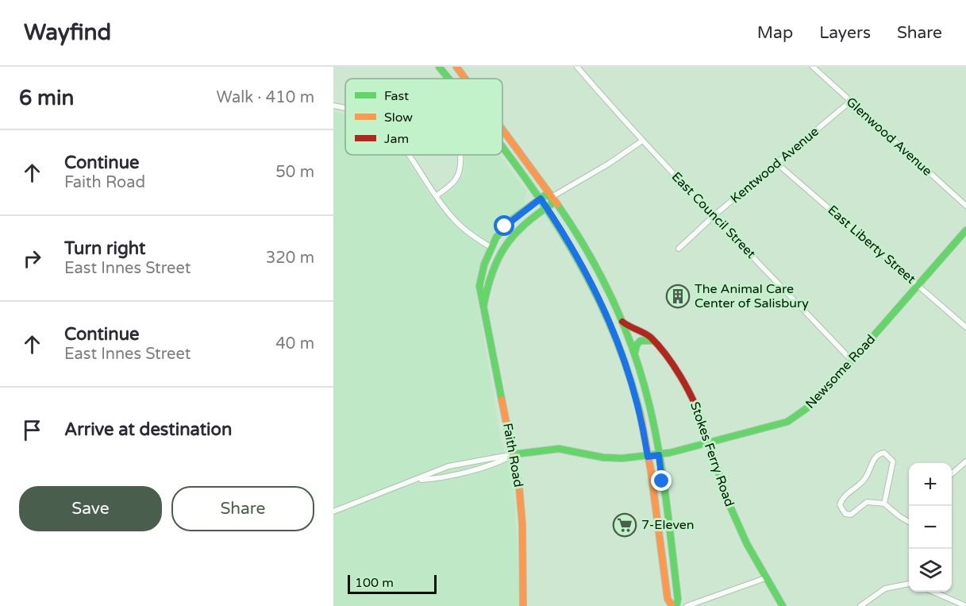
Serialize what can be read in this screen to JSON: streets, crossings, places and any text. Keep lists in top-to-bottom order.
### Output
{
  "streets": {
    "main road": ["Newsome Road", "Stokes Ferry Road", "Faith Road"],
    "street": [
      "Glenwood Avenue",
      "Kentwood Avenue",
      "East Council Street",
      "East Liberty Street"
    ]
  },
  "crossings": [
    ["Glenwood Avenue", "Kentwood Avenue"],
    ["Kentwood Avenue", "East Council Street"],
    ["Kentwood Avenue", "East Liberty Street"],
    ["East Council Street", "Newsome Road"],
    ["East Council Street", "Faith Road"],
    ["East Liberty Street", "Newsome Road"],
    ["Newsome Road", "Stokes Ferry Road"],
    ["Newsome Road", "Faith Road"]
  ],
  "places": {
    "building": ["The Animal Care Center of Salisbury"],
    "supermarket": ["7-Eleven"]
  },
  "legend": ["Fast", "Slow", "Jam"],
  "scale_bar": "100 m",
  "page": {
    "header": "Wayfind",
    "nav": ["Map", "Layers", "Share"],
    "heading": ["6 min", "Walk · 410 m"],
    "list": [
      ["Continue", "Faith Road", "50 m"],
      ["Turn right", "East Innes Street", "320 m"],
      ["Continue", "East Innes Street", "40 m"],
      "Arrive at destination"
    ],
    "map_buttons": ["+", "−"],
    "buttons": ["Save", "Share"],
    "scale": "100 m"
  }
}
